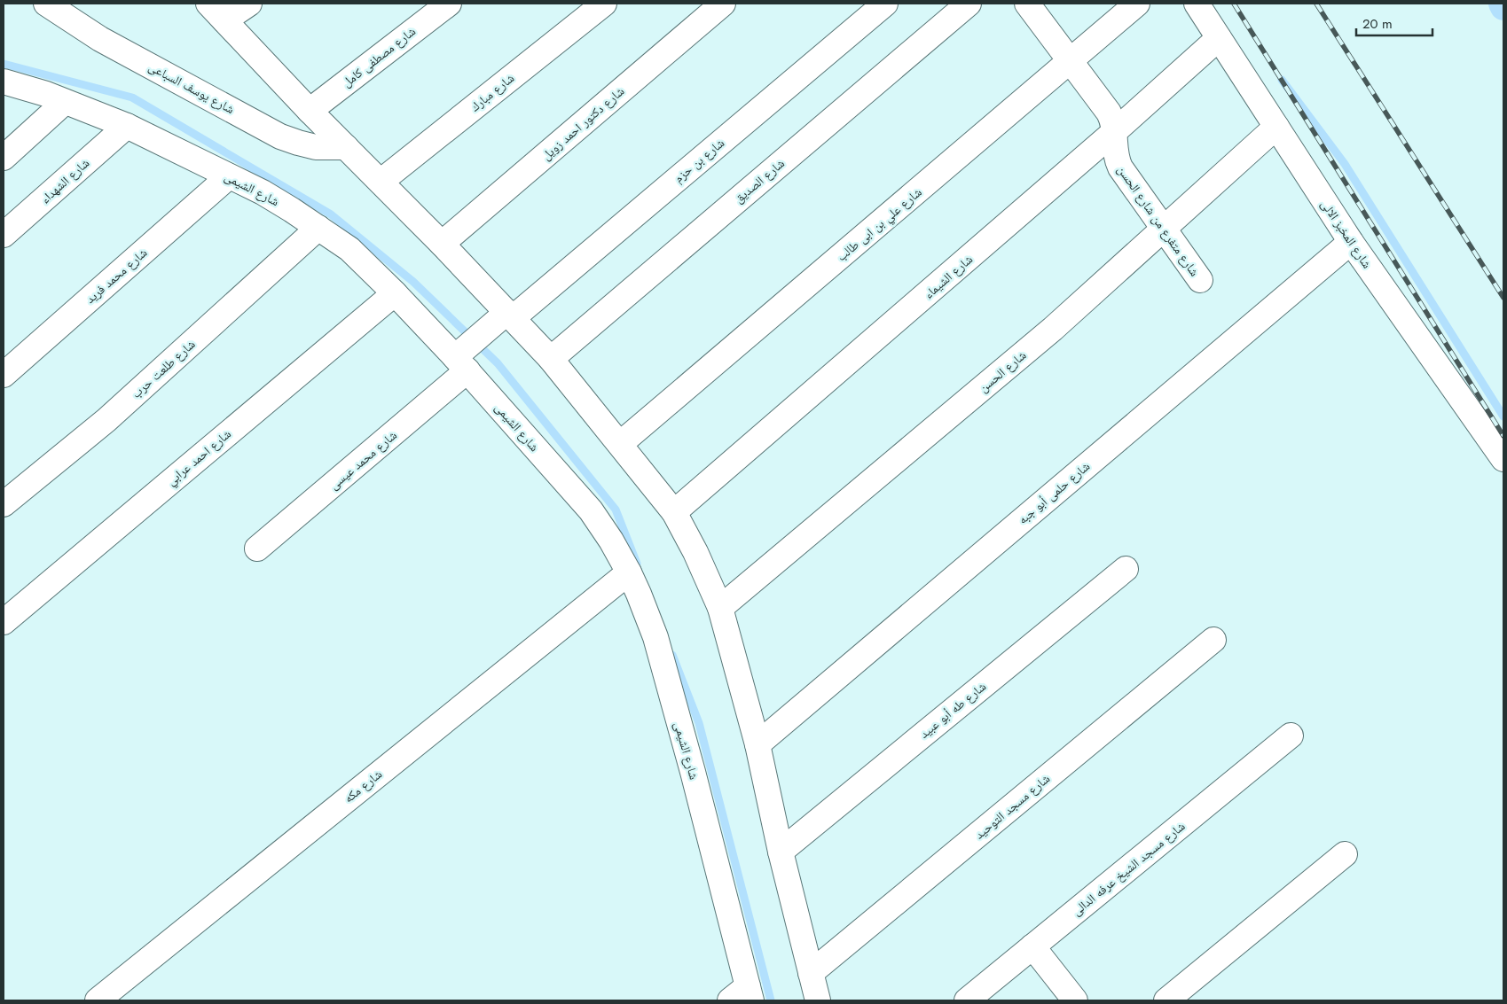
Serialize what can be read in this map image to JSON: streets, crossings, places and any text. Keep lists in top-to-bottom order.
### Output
{
  "streets": {
    "street": [
      "شارع مصطفى كامل",
      "شارع يوسف السباعى",
      "شارع مبارك",
      "شارع دكتور احمد زويل",
      "شارع بن حزم",
      "شارع الشهداء",
      "شارع الصديق",
      "شارع الشيمى",
      "شارع متفرع من شارع الحسن",
      "شارع علي بن ابى طالب",
      "شارع المخبز الالى",
      "شارع محمد فريد",
      "شارع الشيماء",
      "شارع طلعت حرب",
      "شارع الحسن",
      "شارع احمد عرابي",
      "شارع محمد عيسى",
      "شارع حلمى أبو جبه",
      "شارع طه أبو عبيد",
      "شارع مكه",
      "شارع مسجد التوحيد",
      "شارع مسجد الشيخ عرفه الدالى"
    ]
  },
  "crossings": [
    ["شارع بن حزم", "شارع الشيمى"],
    ["شارع بن حزم", "شارع محمد عيسى"],
    ["شارع الشهداء", "شارع الشيمى"],
    ["شارع الشيمى", "شارع محمد فريد"],
    ["شارع الشيمى", "شارع طلعت حرب"],
    ["شارع الشيمى", "شارع احمد عرابي"],
    ["شارع الشيمى", "شارع محمد عيسى"],
    ["شارع الشيمى", "شارع مكه"],
    ["شارع متفرع من شارع الحسن", "شارع علي بن ابى طالب"],
    ["شارع متفرع من شارع الحسن", "شارع الشيماء"],
    ["شارع متفرع من شارع الحسن", "شارع الحسن"],
    ["شارع المخبز الالى", "شارع الشيماء"],
    ["شارع المخبز الالى", "شارع الحسن"],
    ["شارع المخبز الالى", "شارع حلمى أبو جبه"]
  ],
  "scale_bar": "20 m"
}
